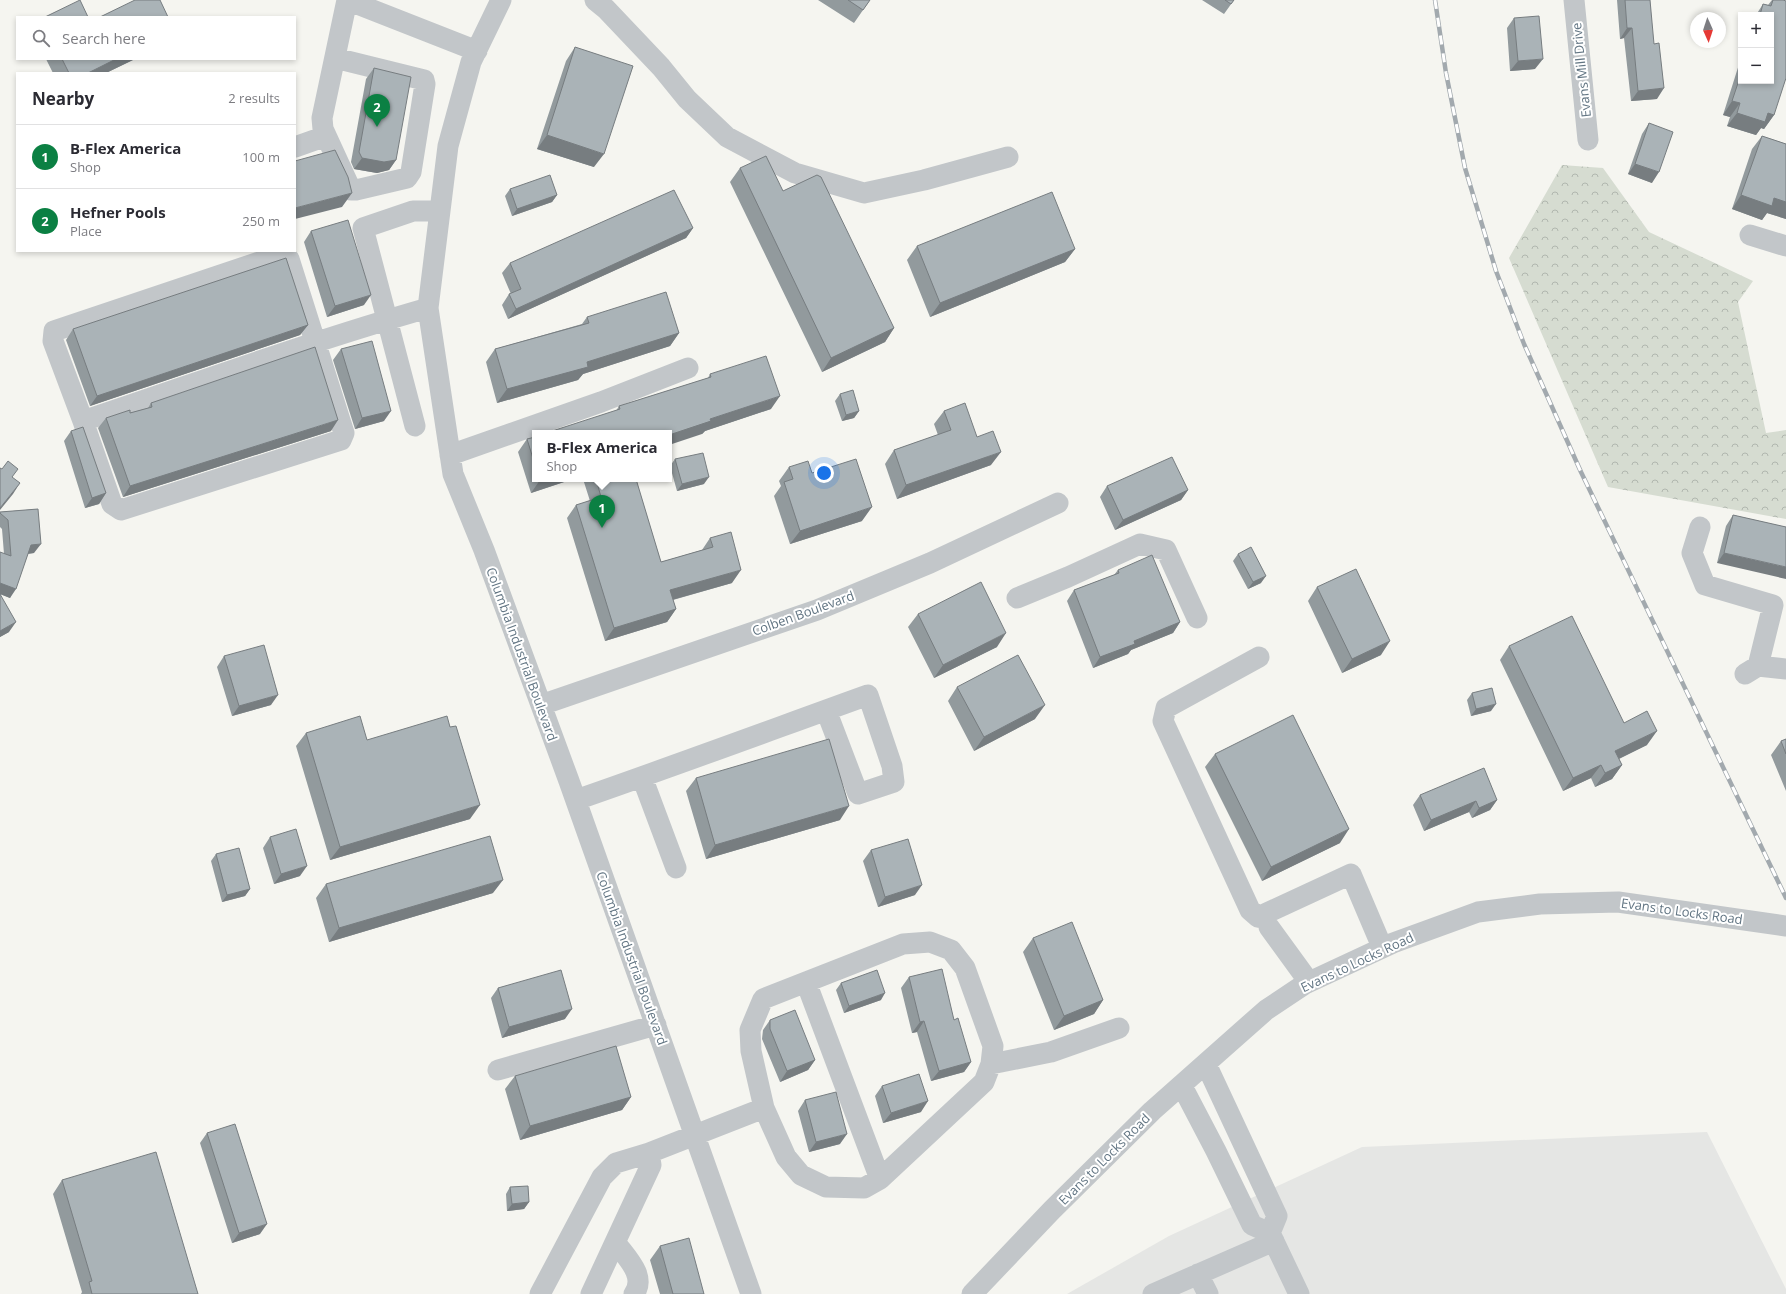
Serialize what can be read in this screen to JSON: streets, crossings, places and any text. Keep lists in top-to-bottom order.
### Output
{
  "streets": {
    "street": [
      "Evans Mill Drive",
      "Colben Boulevard",
      "Columbia Industrial Boulevard",
      "Evans to Locks Road"
    ]
  },
  "crossings": [
    ["Colben Boulevard", "Columbia Industrial Boulevard"]
  ],
  "north": "bottom",
  "page": {
    "map_buttons": ["+", "−"],
    "search": "Search here",
    "heading": ["Nearby", "2 results"],
    "pins": ["2", "1"],
    "list": [
      {
        "mark": "1",
        "name": "B-Flex America",
        "note": "Shop",
        "value": "100 m"
      },
      {
        "mark": "2",
        "name": "Hefner Pools",
        "note": "Place",
        "value": "250 m"
      }
    ],
    "popup": ["B-Flex America", "Shop"]
  }
}
